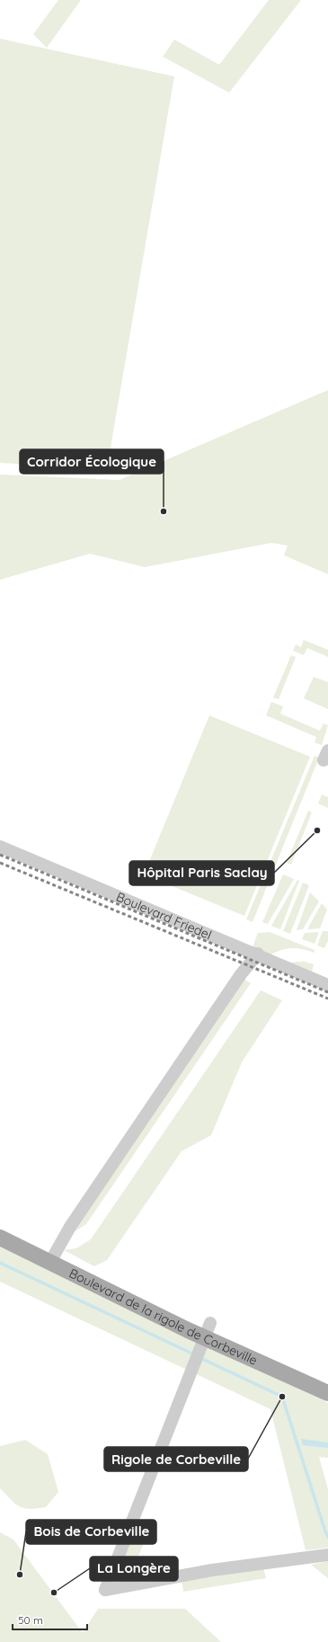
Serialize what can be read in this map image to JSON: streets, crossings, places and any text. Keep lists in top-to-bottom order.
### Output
{
  "streets": {
    "main road": ["Boulevard de la rigole de Corbeville"],
    "street": ["Boulevard Friedel"]
  },
  "places": [
    "Corridor Écologique",
    "Hôpital Paris Saclay",
    "Rigole de Corbeville",
    "Bois de Corbeville",
    "La Longère"
  ],
  "scale_bar": "50 m"
}
